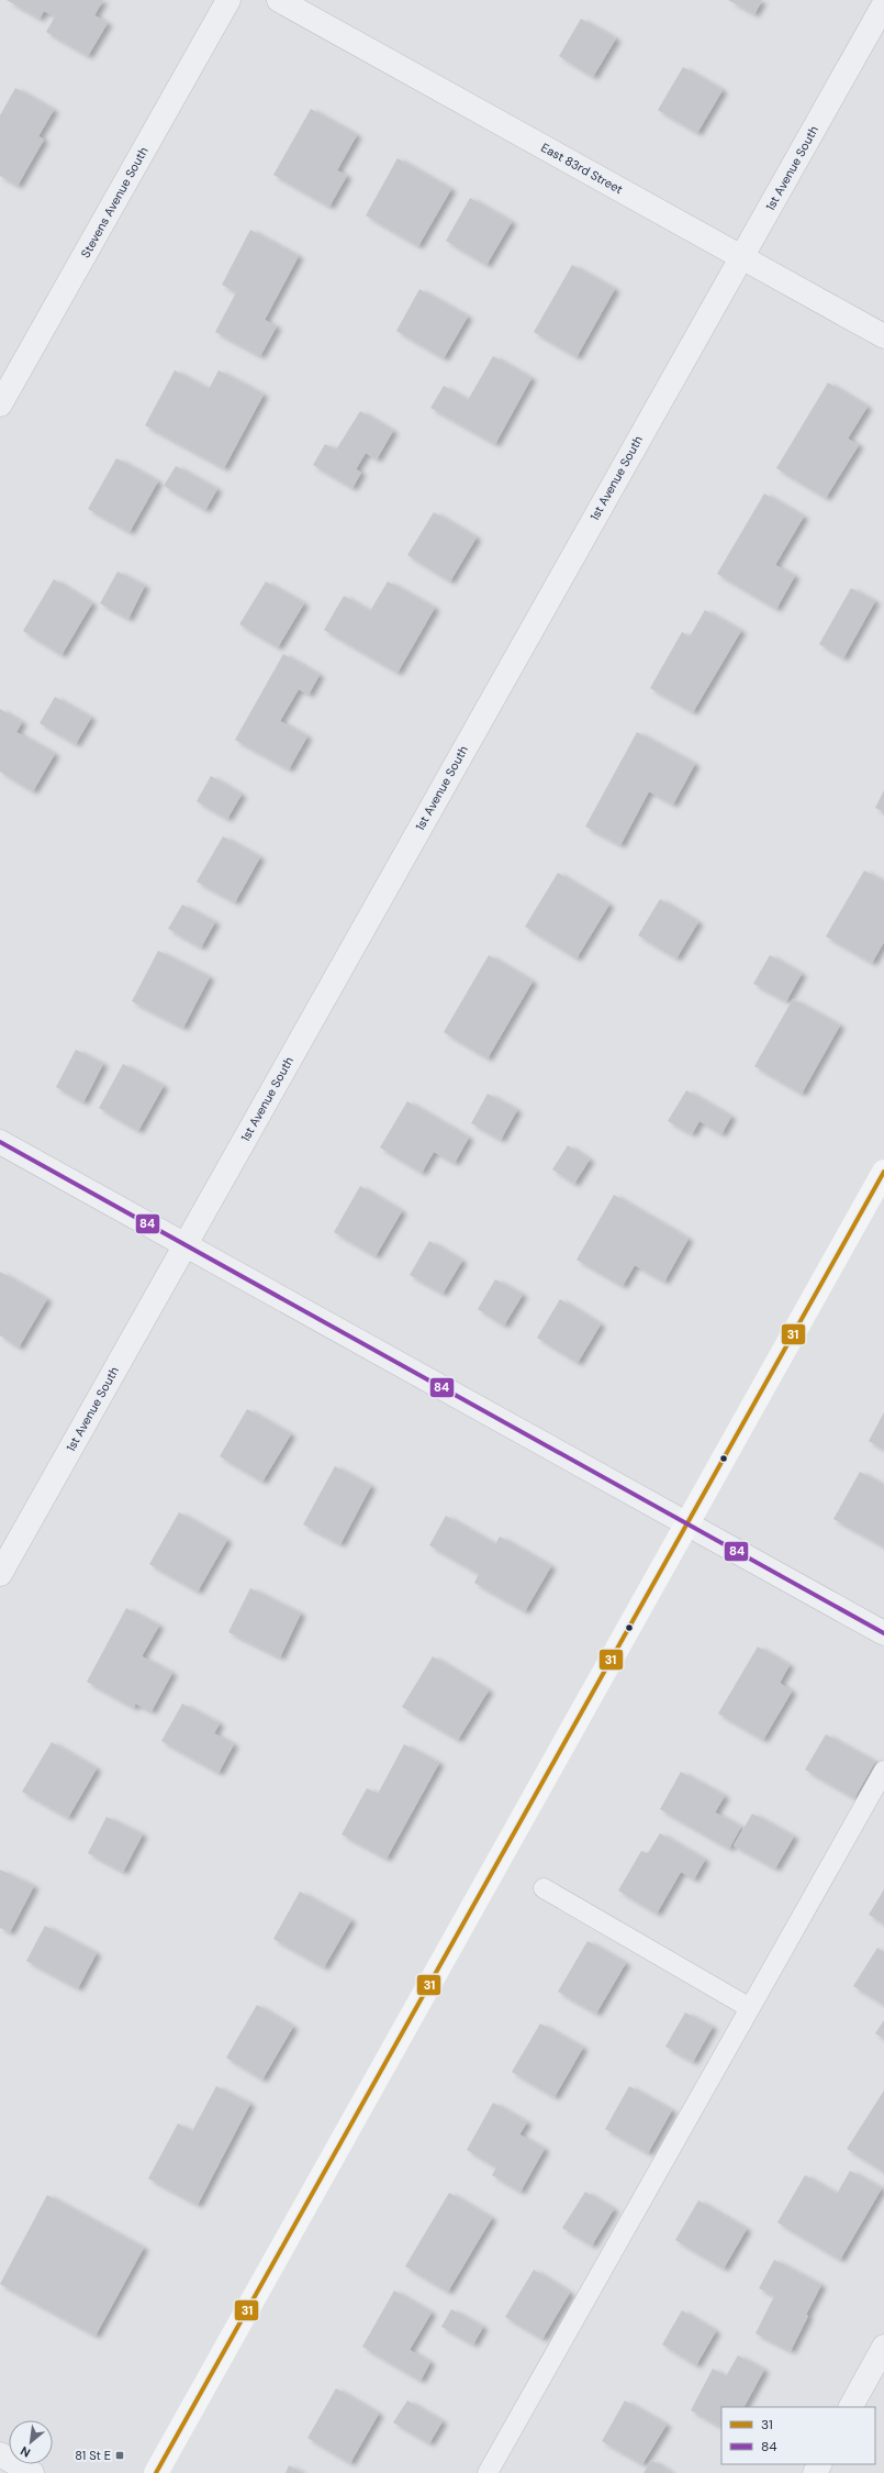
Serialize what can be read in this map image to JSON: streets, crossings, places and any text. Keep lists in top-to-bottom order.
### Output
{
  "streets": {
    "street": ["East 83rd Street", "1st Avenue South", "Stevens Avenue South"]
  },
  "crossings": [
    ["East 83rd Street", "1st Avenue South"]
  ],
  "places": {
    "transit": ["81 St E"]
  },
  "lines": ["transit line 84", "transit line 31"],
  "legend": ["31", "84"],
  "north": "bottom left"
}
